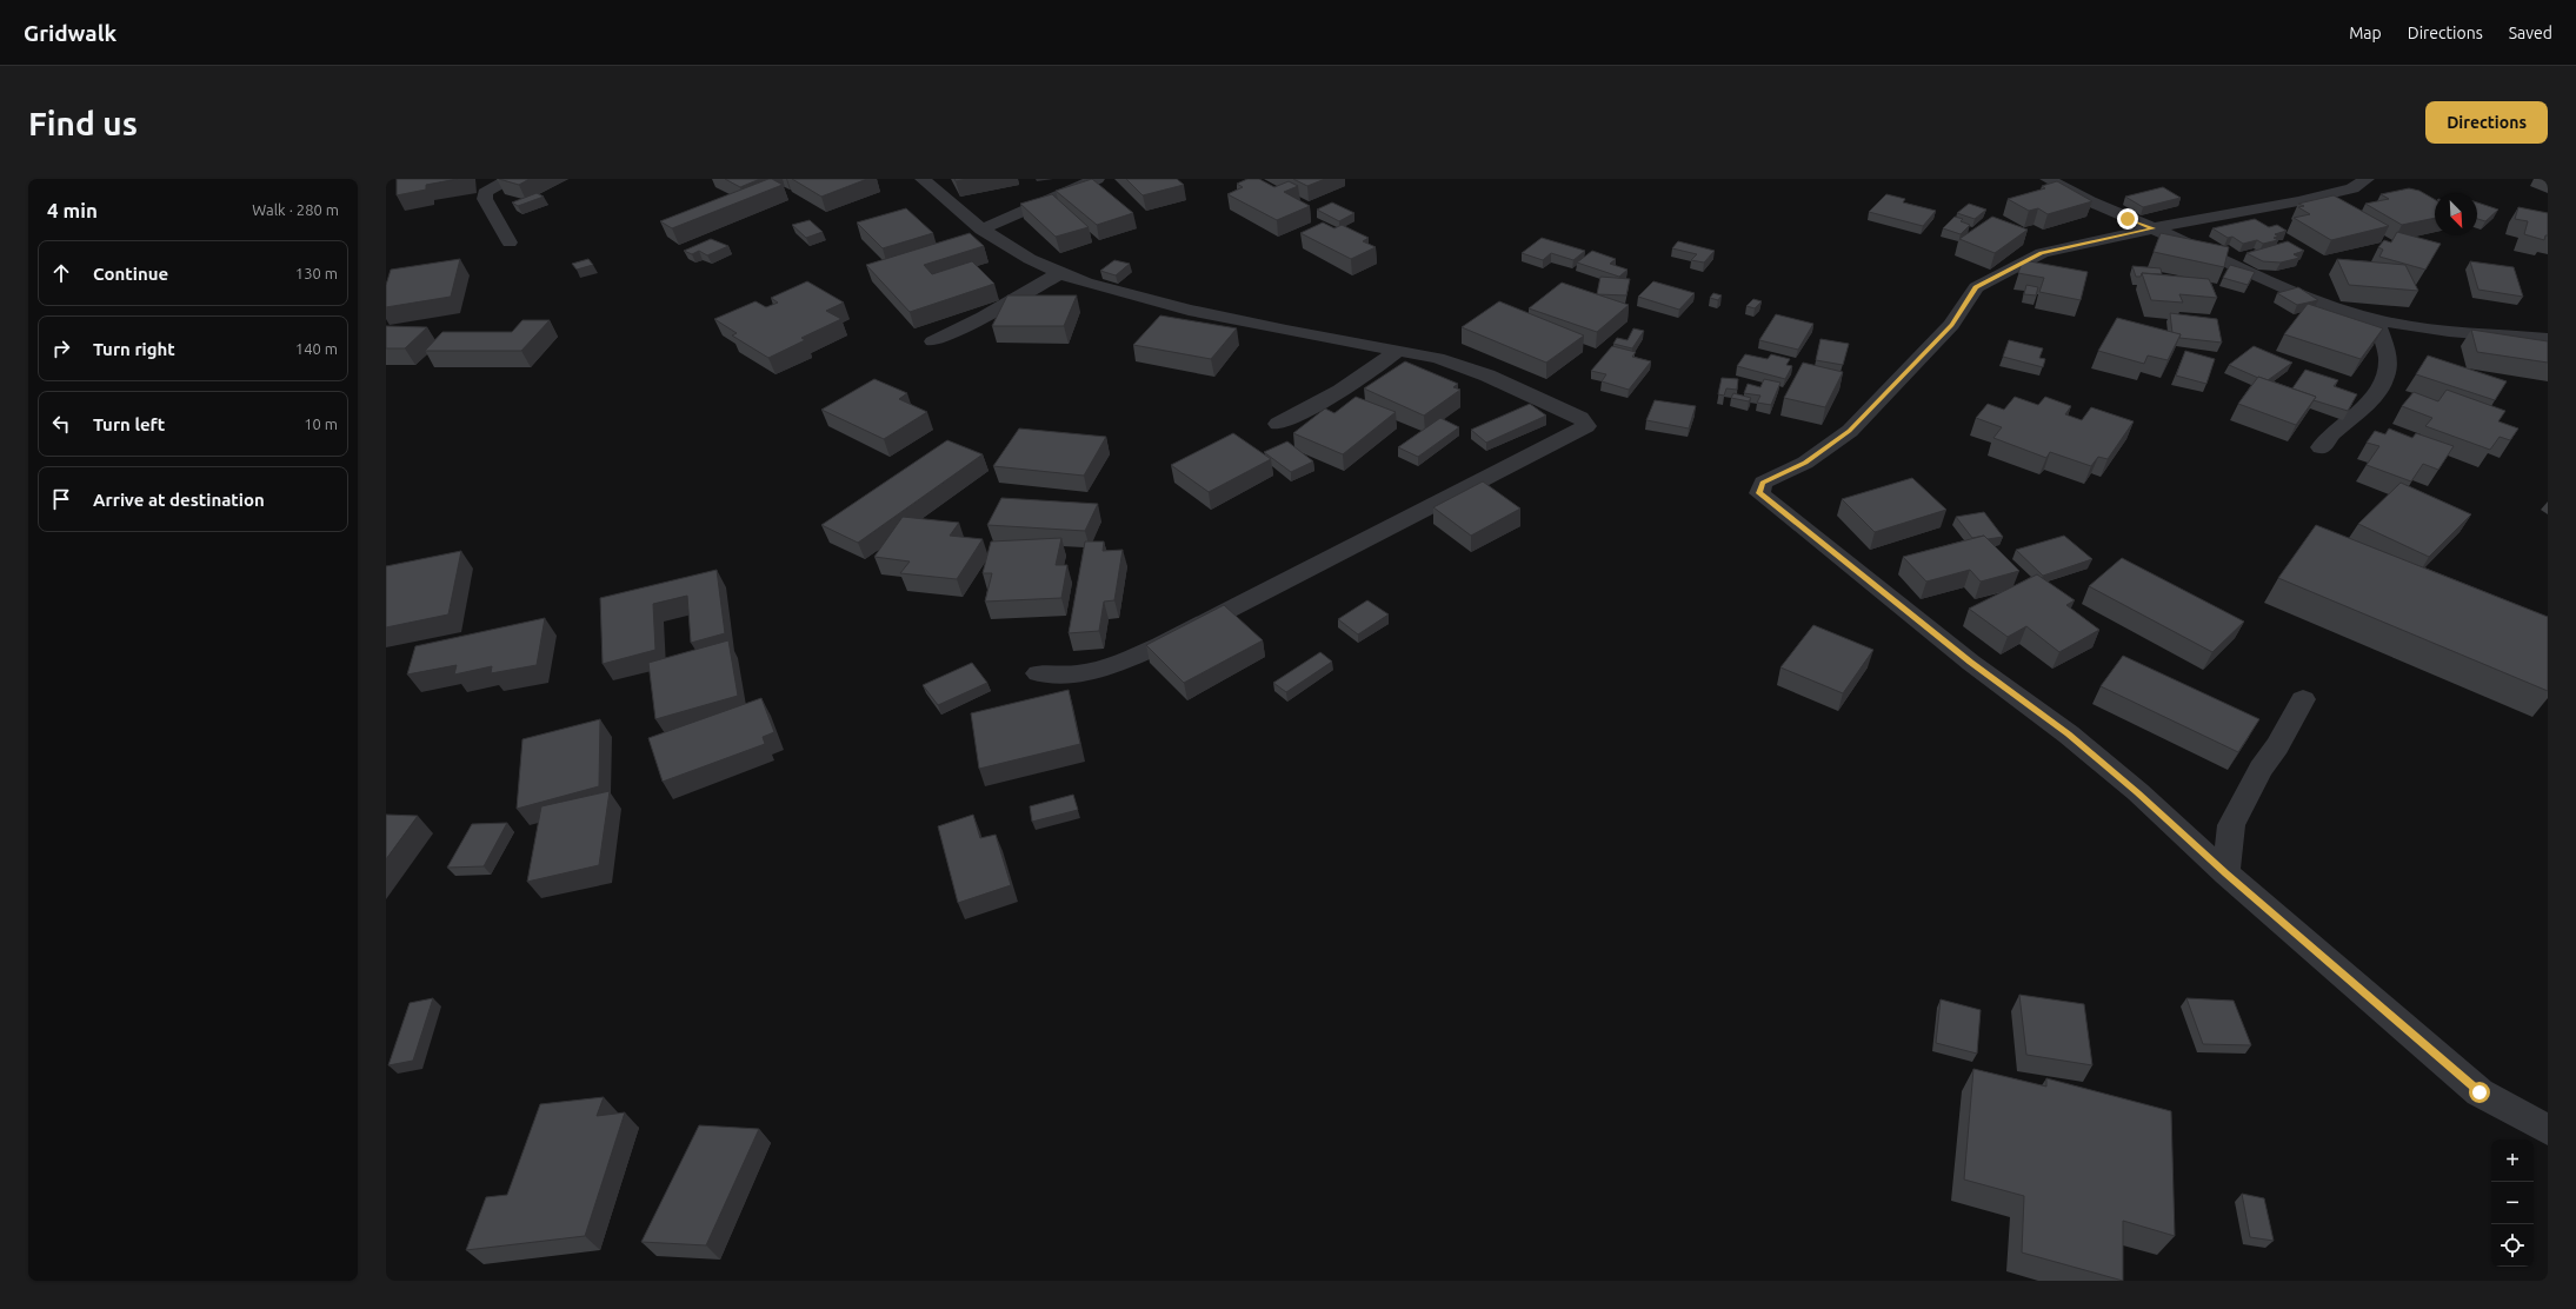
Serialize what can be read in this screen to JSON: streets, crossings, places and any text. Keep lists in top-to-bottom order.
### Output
{
  "north": "bottom right",
  "page": {
    "header": "Gridwalk",
    "nav": ["Map", "Directions", "Saved"],
    "buttons": "Directions",
    "title": "Find us",
    "heading": ["4 min", "Walk · 280 m"],
    "list": [
      ["Continue", "130 m"],
      ["Turn right", "140 m"],
      ["Turn left", "10 m"],
      "Arrive at destination"
    ],
    "map_buttons": ["+", "−"]
  }
}
